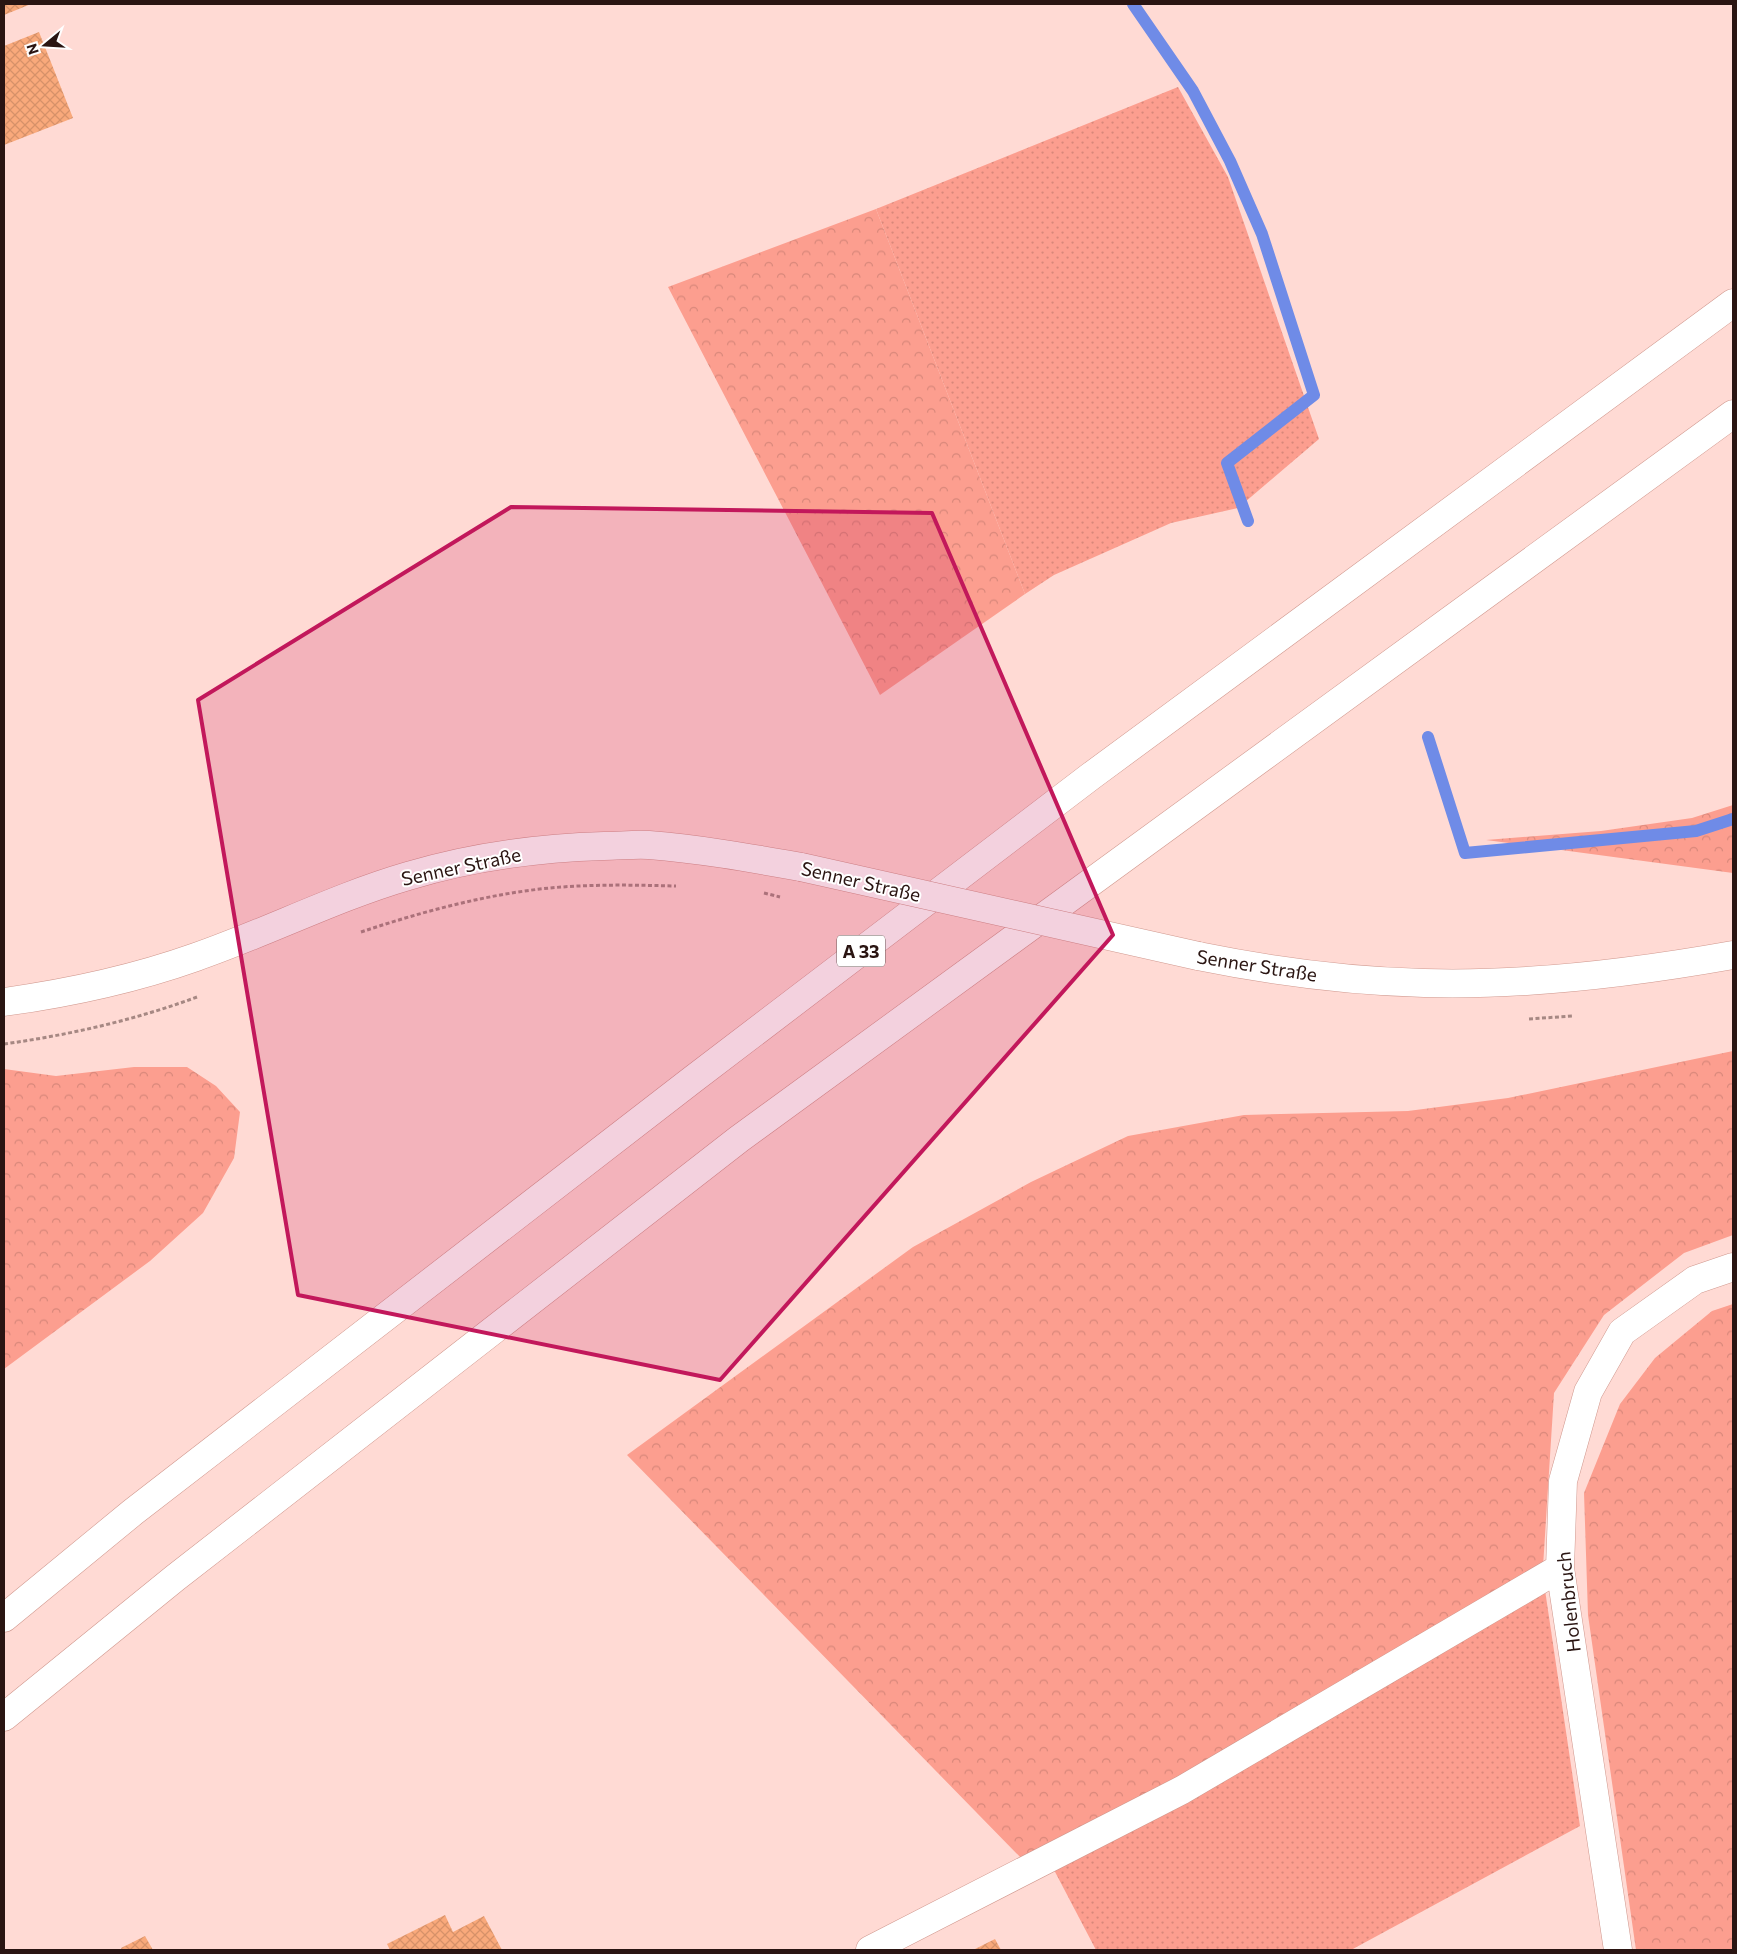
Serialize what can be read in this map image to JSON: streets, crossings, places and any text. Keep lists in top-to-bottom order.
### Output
{
  "streets": {
    "main road": ["Senner Straße", "A 33", "Holenbruch"]
  },
  "north": "left"
}
